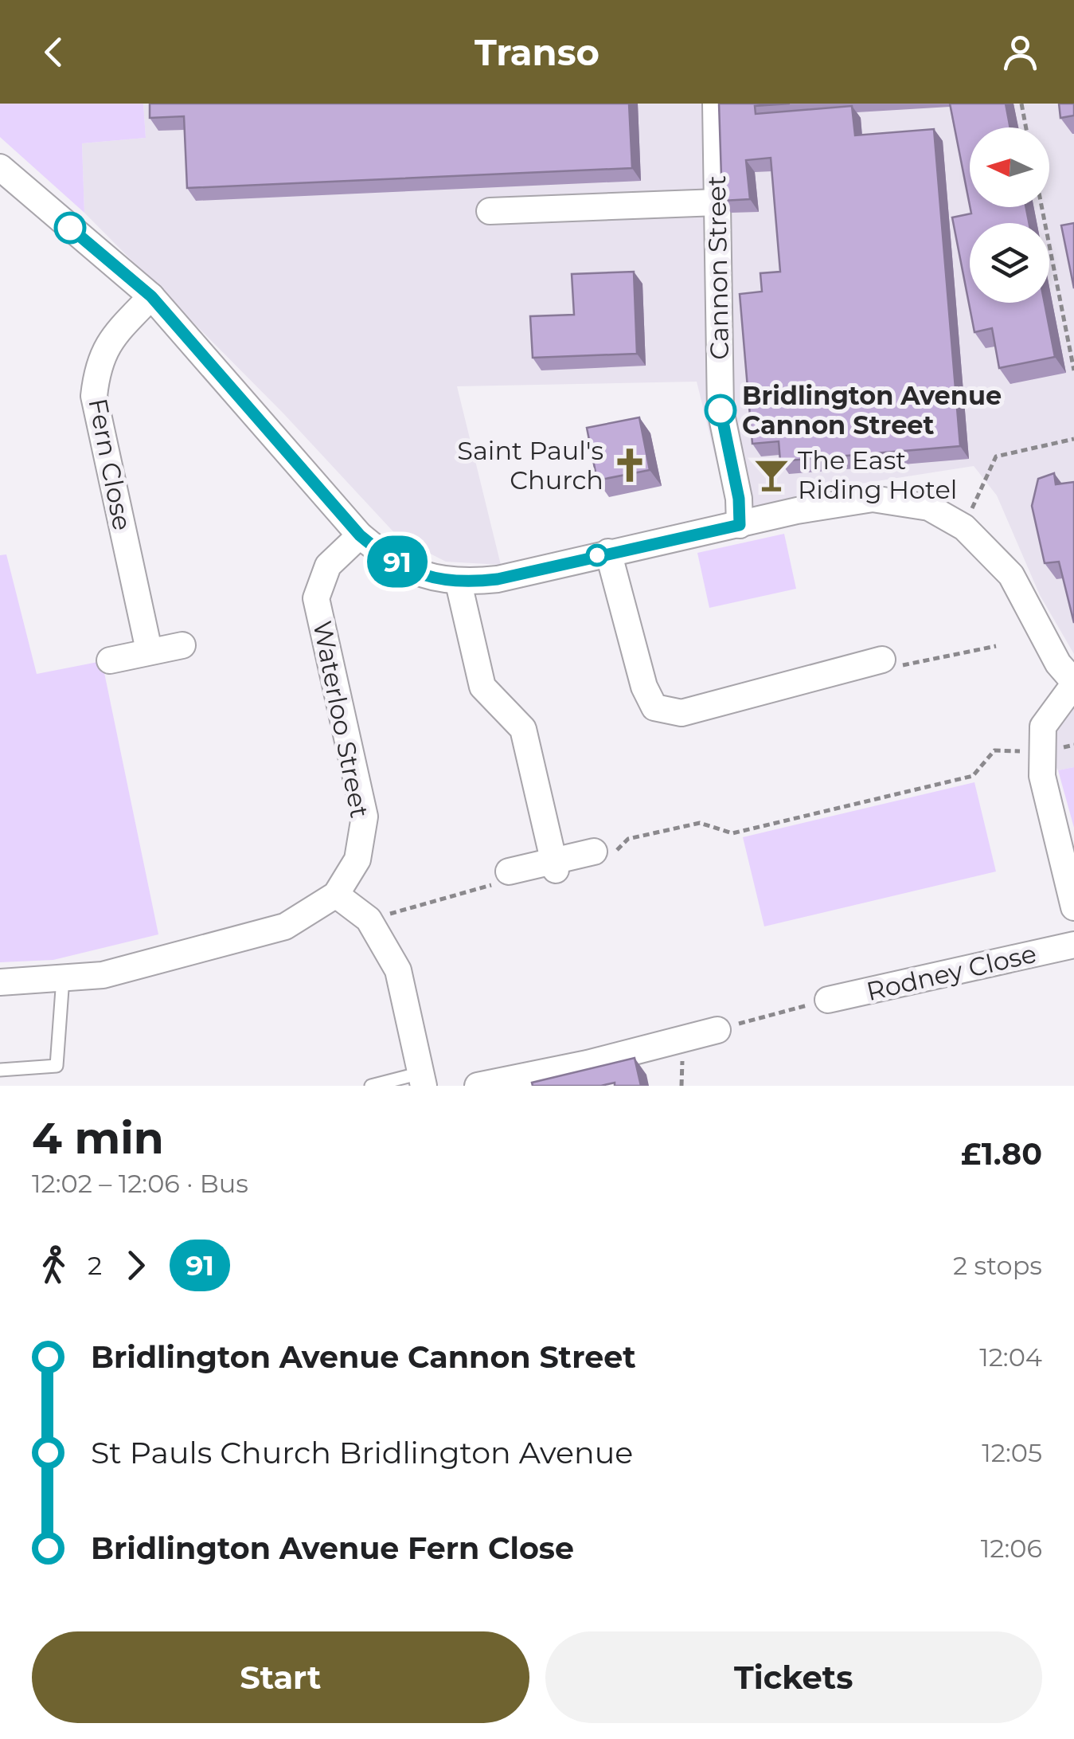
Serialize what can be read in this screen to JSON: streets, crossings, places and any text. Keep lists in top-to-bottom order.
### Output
{
  "streets": {
    "street": [
      "Cannon Street",
      "Fern Close",
      "Waterloo Street",
      "Rodney Close"
    ]
  },
  "places": {
    "other": ["Bridlington Avenue Cannon Street"],
    "church": ["Saint Paul's Church"],
    "bar": ["The East Riding Hotel"]
  },
  "lines": ["bus line 91"],
  "north": "left",
  "page": {
    "header": "Transo",
    "on_map": "91",
    "heading": ["4 min", "12:02 – 12:06 · Bus", "£1.80"],
    "legs": ["2", "91", "2 stops"],
    "list": [
      {
        "name": "Bridlington Avenue Cannon Street",
        "value": "12:04"
      },
      {
        "name": "St Pauls Church Bridlington Avenue",
        "value": "12:05"
      },
      {
        "name": "Bridlington Avenue Fern Close",
        "value": "12:06"
      }
    ],
    "buttons": ["Start", "Tickets"]
  }
}
